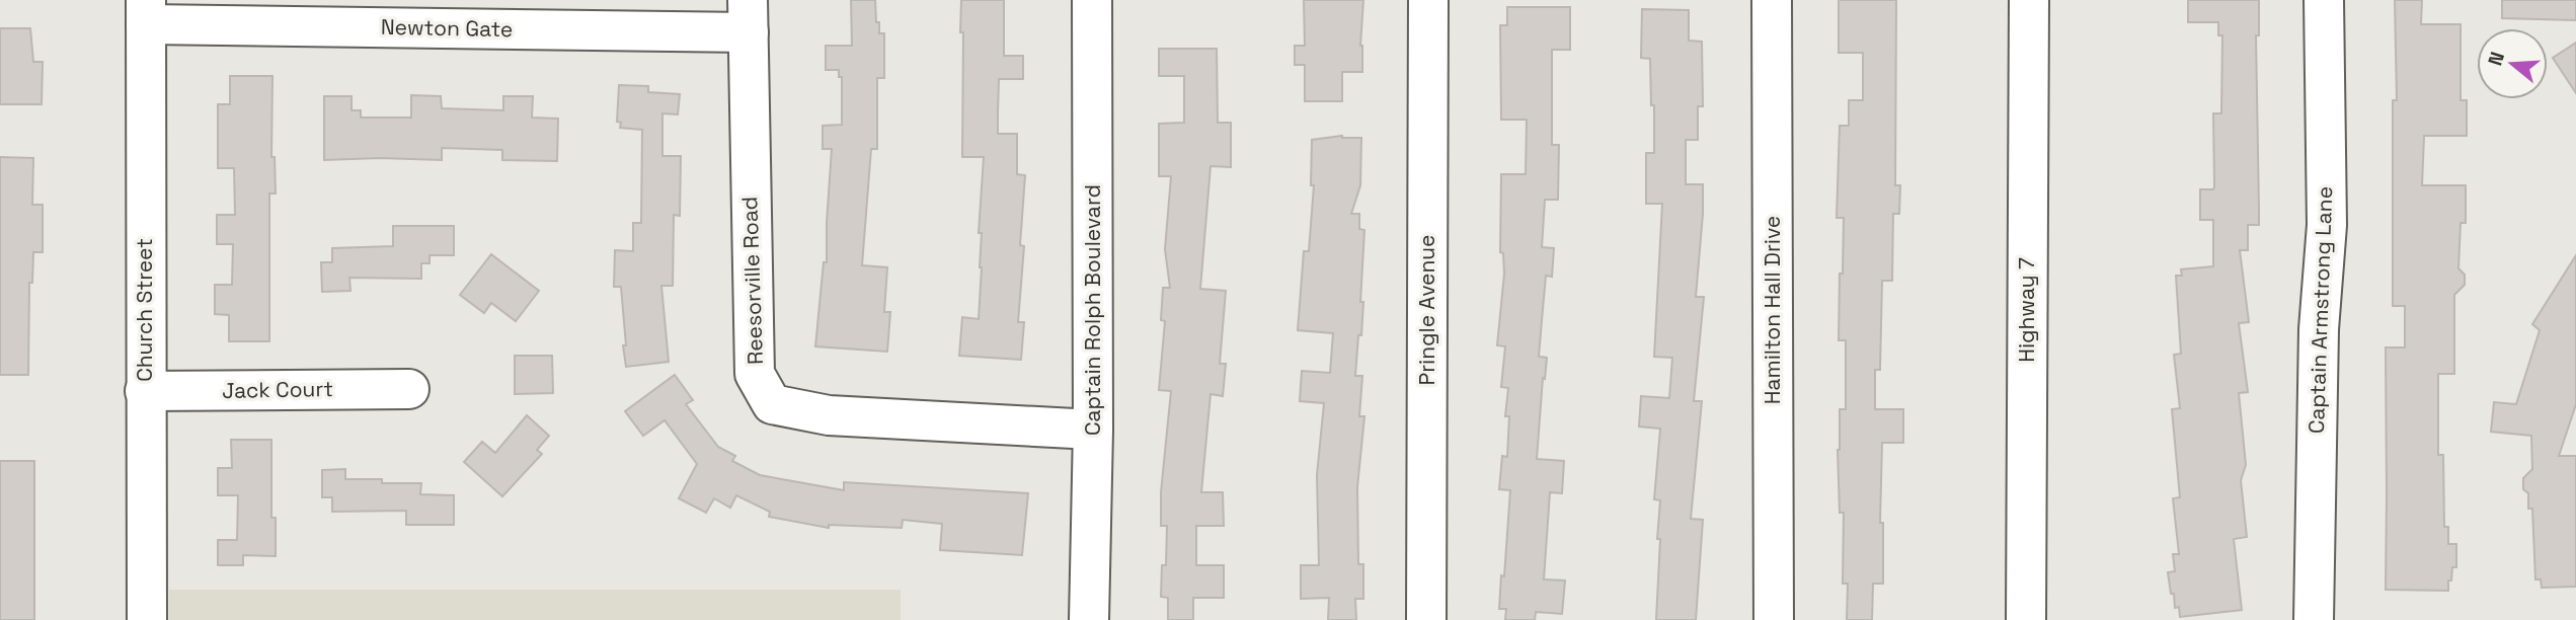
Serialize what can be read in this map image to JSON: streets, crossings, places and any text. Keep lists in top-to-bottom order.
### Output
{
  "streets": {
    "street": [
      "Newton Gate",
      "Reesorville Road",
      "Church Street",
      "Captain Rolph Boulevard",
      "Pringle Avenue",
      "Hamilton Hall Drive",
      "Highway 7",
      "Captain Armstrong Lane",
      "Jack Court"
    ]
  },
  "crossings": [
    ["Newton Gate", "Reesorville Road"],
    ["Newton Gate", "Church Street"],
    ["Reesorville Road", "Captain Rolph Boulevard"],
    ["Church Street", "Jack Court"]
  ],
  "north": "left"
}
